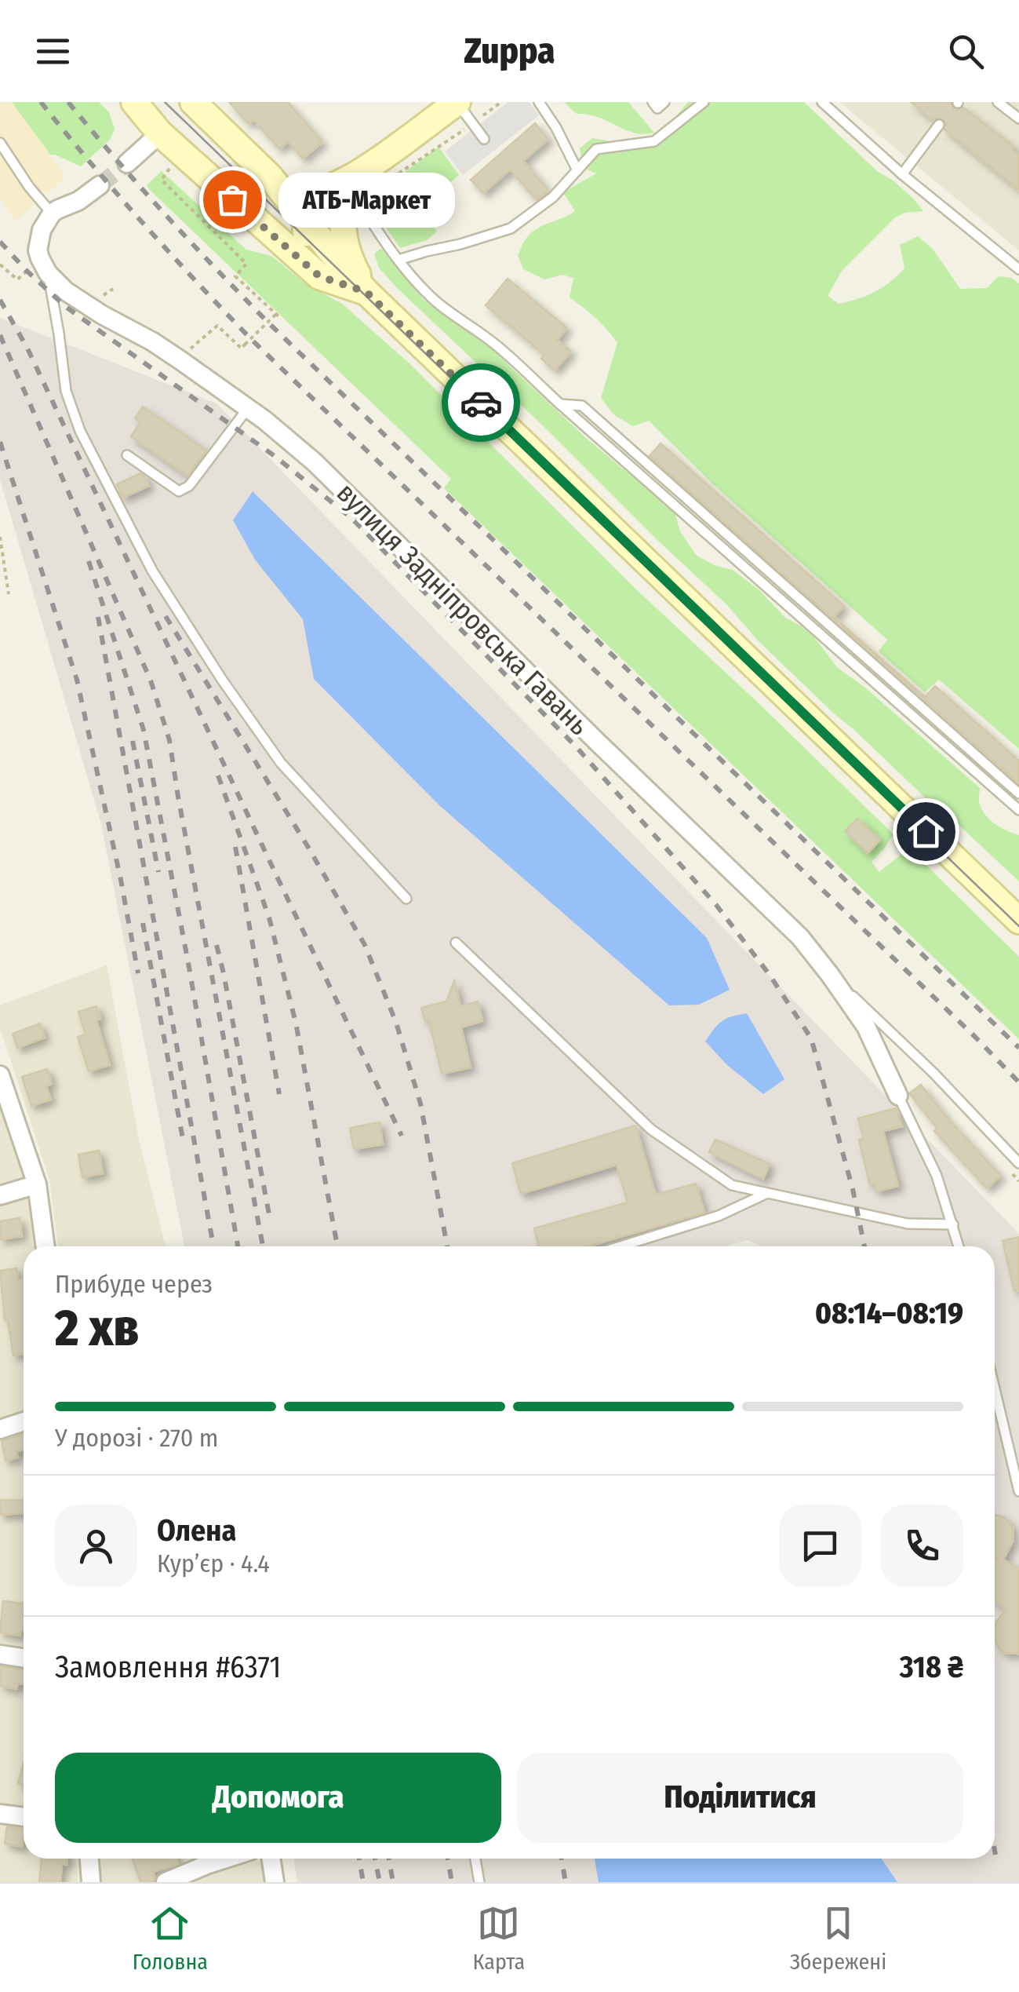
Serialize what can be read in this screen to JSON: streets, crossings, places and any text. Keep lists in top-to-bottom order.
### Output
{
  "streets": {
    "street": ["вулиця Задніпровська Гавань"]
  },
  "places": ["АТБ-Маркет"],
  "page": {
    "header": "Zuppa",
    "bubble": "АТБ-Маркет",
    "heading": ["2 хв", "Прибуде через", "08:14–08:19"],
    "panel": [
      "Олена",
      "Кур’єр · 4.4",
      "Замовлення #6371",
      "318 ₴"
    ],
    "bar": "У дорозі · 270 m",
    "buttons": ["Допомога", "Поділитися"],
    "tabs": ["Головна", "Карта", "Збережені"]
  }
}
